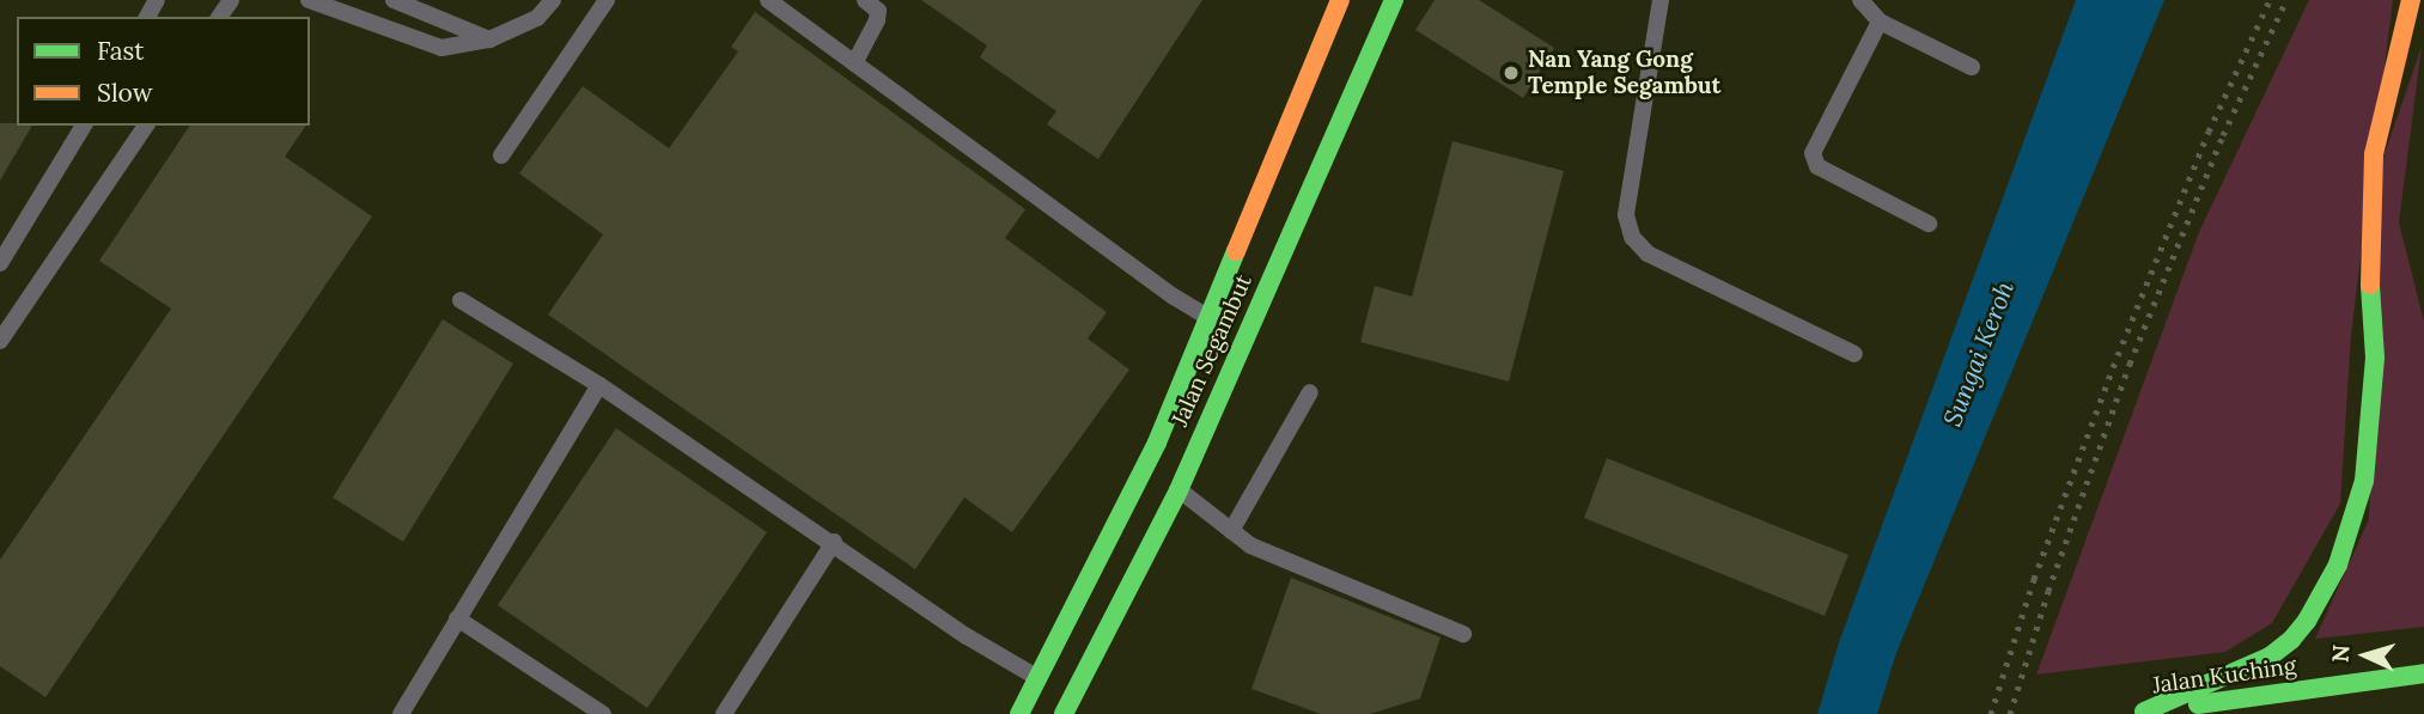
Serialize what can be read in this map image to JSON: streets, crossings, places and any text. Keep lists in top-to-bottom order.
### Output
{
  "streets": {
    "main road": ["Jalan Segambut", "Jalan Kuching"]
  },
  "water": ["Sungai Keroh"],
  "places": ["Nan Yang Gong Temple Segambut"],
  "legend": ["Fast", "Slow"],
  "north": "left"
}
